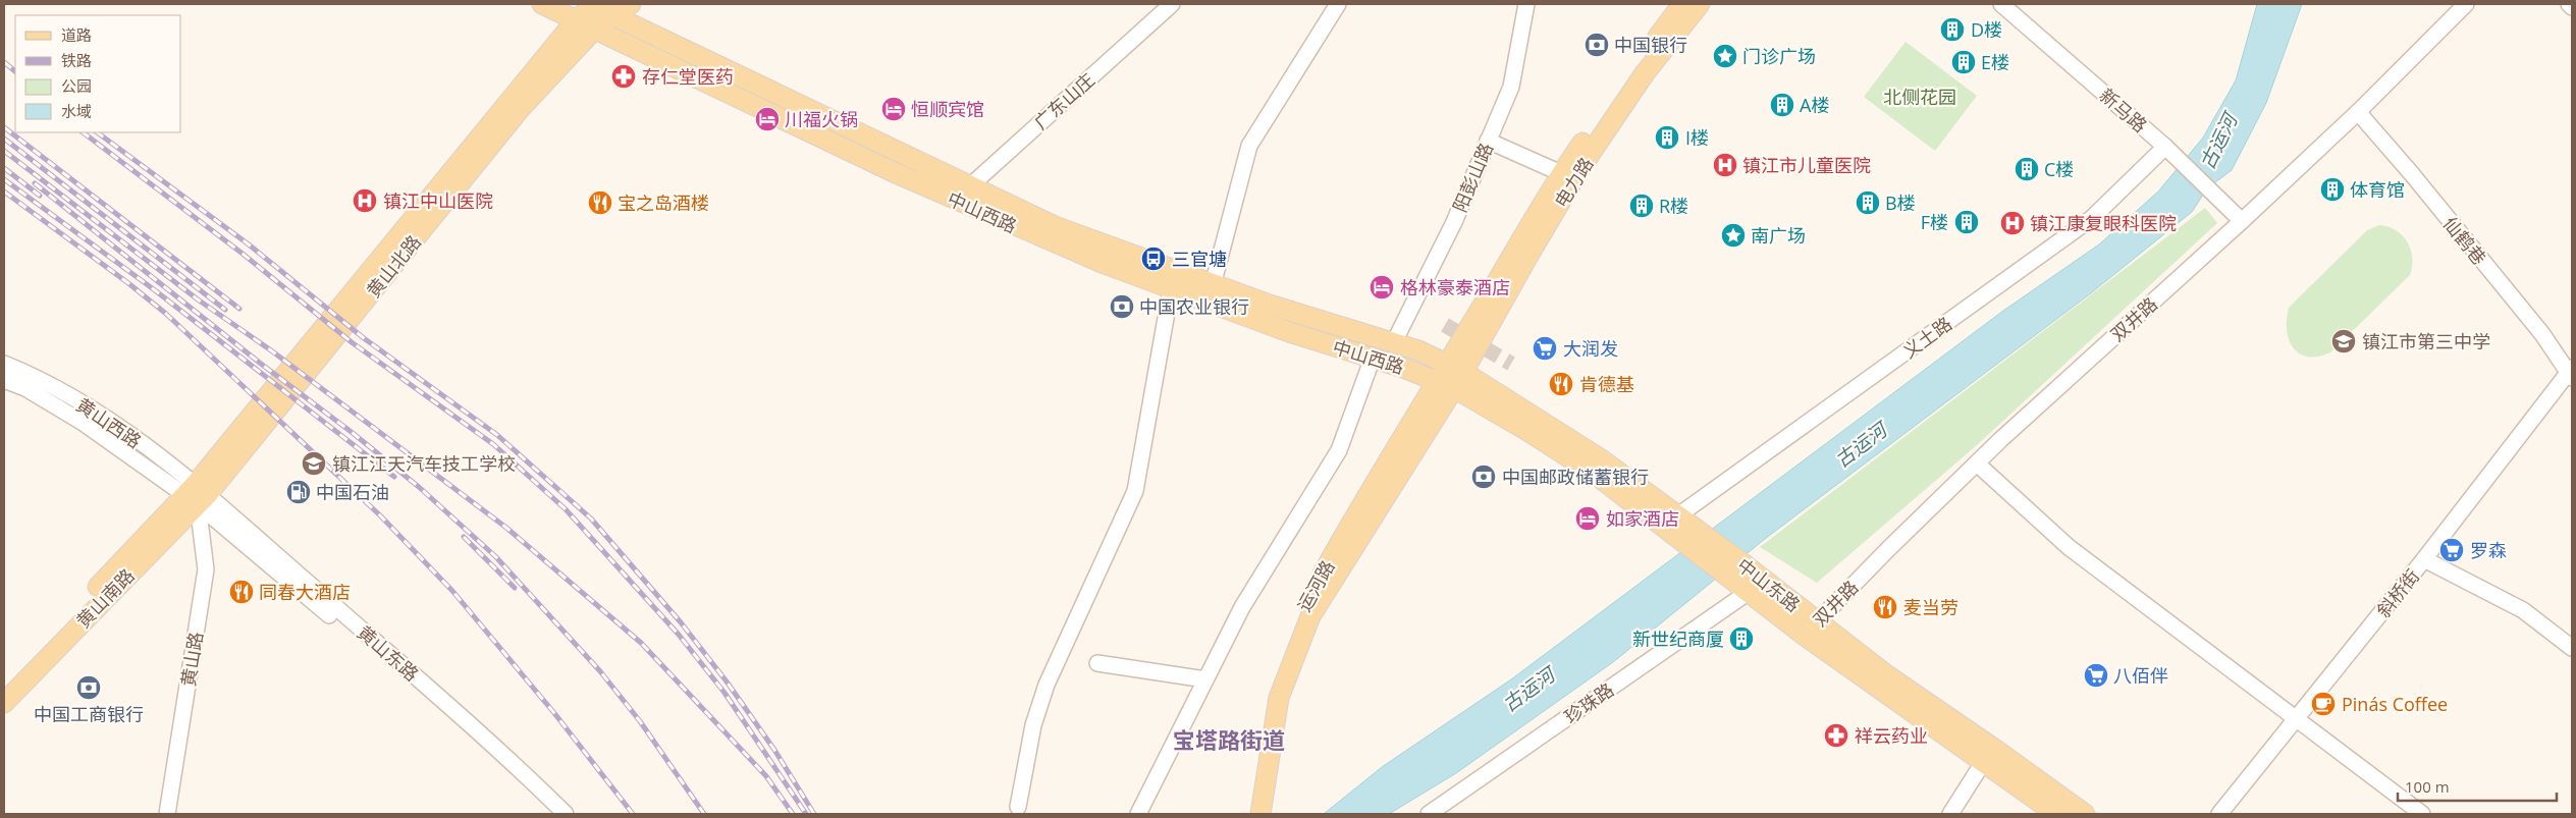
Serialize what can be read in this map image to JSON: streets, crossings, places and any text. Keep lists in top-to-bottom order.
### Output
{
  "streets": {
    "main road": [
      "电力路",
      "中山西路",
      "黄山北路",
      "中山东路",
      "运河路",
      "黄山南路"
    ],
    "street": [
      "广东山庄",
      "新马路",
      "阳彭山路",
      "仙鹤巷",
      "双井路",
      "义土路",
      "黄山西路",
      "斜桥街",
      "黄山东路",
      "黄山路",
      "珍珠路"
    ]
  },
  "crossings": [
    ["广东山庄", "中山西路"],
    ["新马路", "双井路"],
    ["新马路", "义土路"],
    ["阳彭山路", "中山西路"],
    ["电力路", "中山西路"],
    ["电力路", "中山东路"],
    ["中山西路", "黄山北路"],
    ["中山西路", "中山东路"],
    ["中山西路", "运河路"],
    ["仙鹤巷", "双井路"],
    ["仙鹤巷", "斜桥街"],
    ["黄山北路", "黄山西路"],
    ["黄山北路", "黄山南路"],
    ["黄山北路", "黄山东路"],
    ["黄山北路", "黄山路"],
    ["双井路", "中山东路"],
    ["义土路", "中山东路"],
    ["黄山西路", "黄山南路"],
    ["黄山西路", "黄山东路"],
    ["黄山西路", "黄山路"],
    ["中山东路", "运河路"],
    ["中山东路", "珍珠路"],
    ["黄山南路", "黄山东路"],
    ["黄山南路", "黄山路"],
    ["黄山东路", "黄山路"]
  ],
  "districts": ["宝塔路街道"],
  "water": ["古运河"],
  "parks": ["北侧花园"],
  "places": {
    "building": [
      "D楼",
      "E楼",
      "A楼",
      "I楼",
      "C楼",
      "体育馆",
      "B楼",
      "R楼",
      "F楼",
      "新世纪商厦"
    ],
    "bank": [
      "中国银行",
      "中国农业银行",
      "中国邮政储蓄银行",
      "中国工商银行"
    ],
    "place": ["门诊广场", "南广场"],
    "pharmacy": ["存仁堂医药", "祥云药业"],
    "hotel": [
      "恒顺宾馆",
      "川福火锅",
      "格林豪泰酒店",
      "如家酒店"
    ],
    "hospital": ["镇江市儿童医院", "镇江中山医院", "镇江康复眼科医院"],
    "restaurant": [
      "宝之岛酒楼",
      "肯德基",
      "同春大酒店",
      "麦当劳"
    ],
    "bus stop": ["三官塘"],
    "school or university": ["镇江市第三中学", "镇江江天汽车技工学校"],
    "supermarket": ["大润发", "罗森", "八佰伴"],
    "fuel station": ["中国石油"],
    "cafe": ["Pinás Coffee"]
  },
  "legend": [
    "道路",
    "铁路",
    "公园",
    "水域"
  ],
  "scale_bar": "100 m"
}
